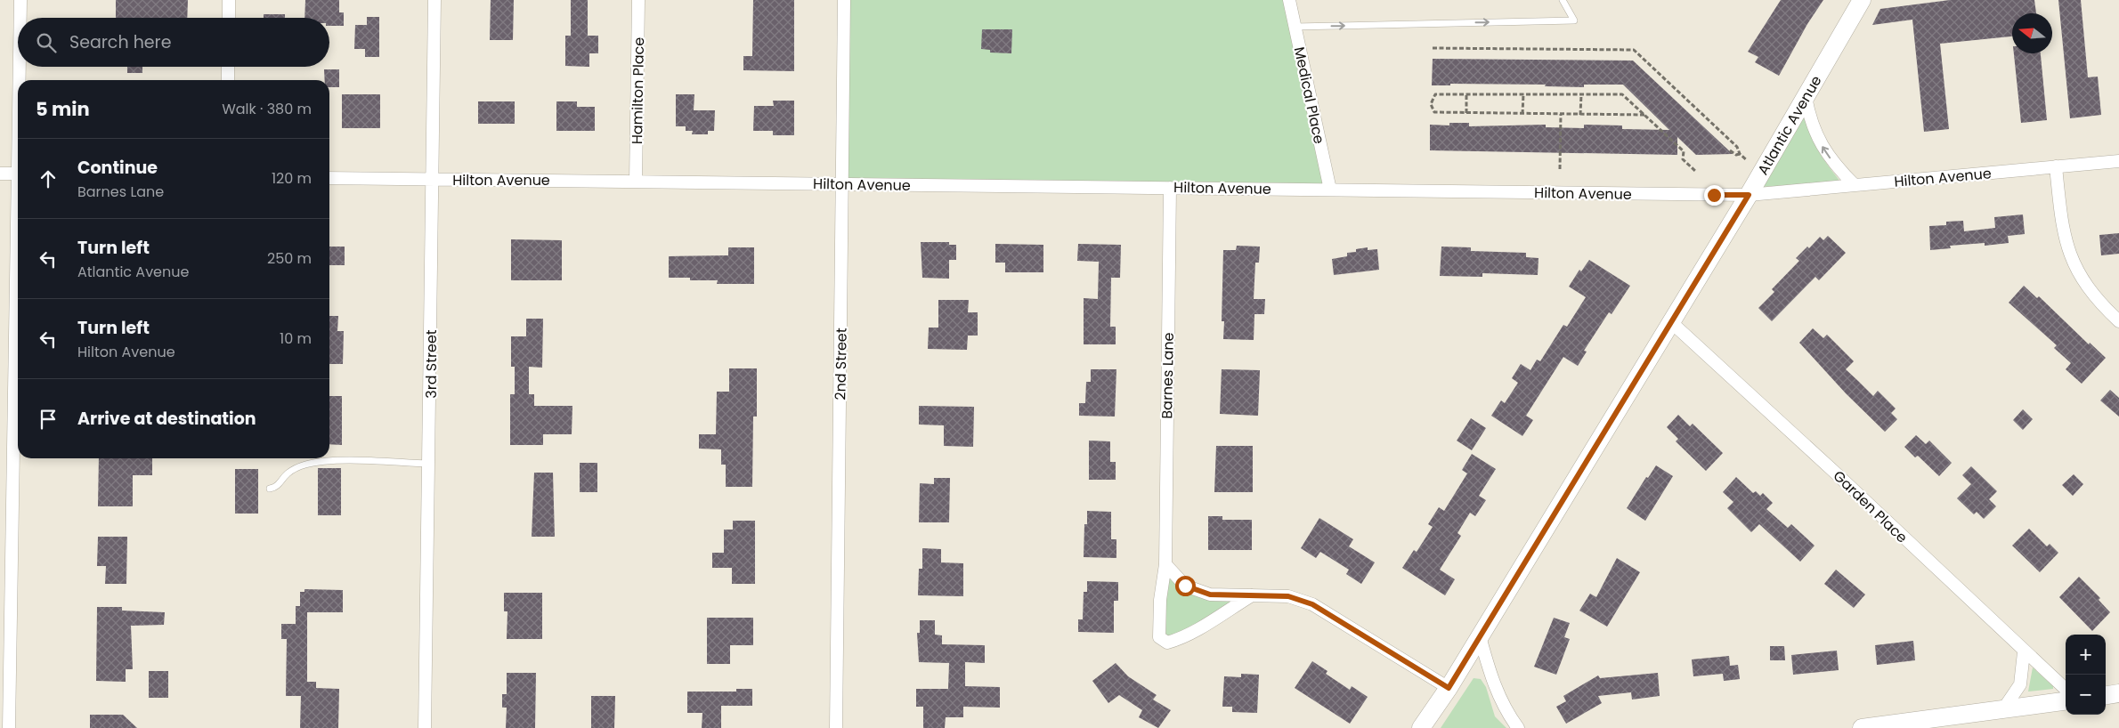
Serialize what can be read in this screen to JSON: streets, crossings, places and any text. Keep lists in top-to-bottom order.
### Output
{
  "streets": {
    "street": [
      "Hamilton Place",
      "Medical Place",
      "Atlantic Avenue",
      "Hilton Avenue",
      "3rd Street",
      "2nd Street",
      "Barnes Lane",
      "Garden Place"
    ]
  },
  "crossings": [
    ["Hamilton Place", "Hilton Avenue"],
    ["Medical Place", "Hilton Avenue"],
    ["Atlantic Avenue", "Hilton Avenue"],
    ["Atlantic Avenue", "Garden Place"],
    ["Hilton Avenue", "3rd Street"],
    ["Hilton Avenue", "2nd Street"],
    ["Hilton Avenue", "Barnes Lane"]
  ],
  "north": "left",
  "page": {
    "search": "Search here",
    "heading": ["5 min", "Walk · 380 m"],
    "list": [
      ["Continue", "Barnes Lane", "120 m"],
      ["Turn left", "Atlantic Avenue", "250 m"],
      ["Turn left", "Hilton Avenue", "10 m"],
      "Arrive at destination"
    ],
    "map_buttons": ["+", "−"]
  }
}
